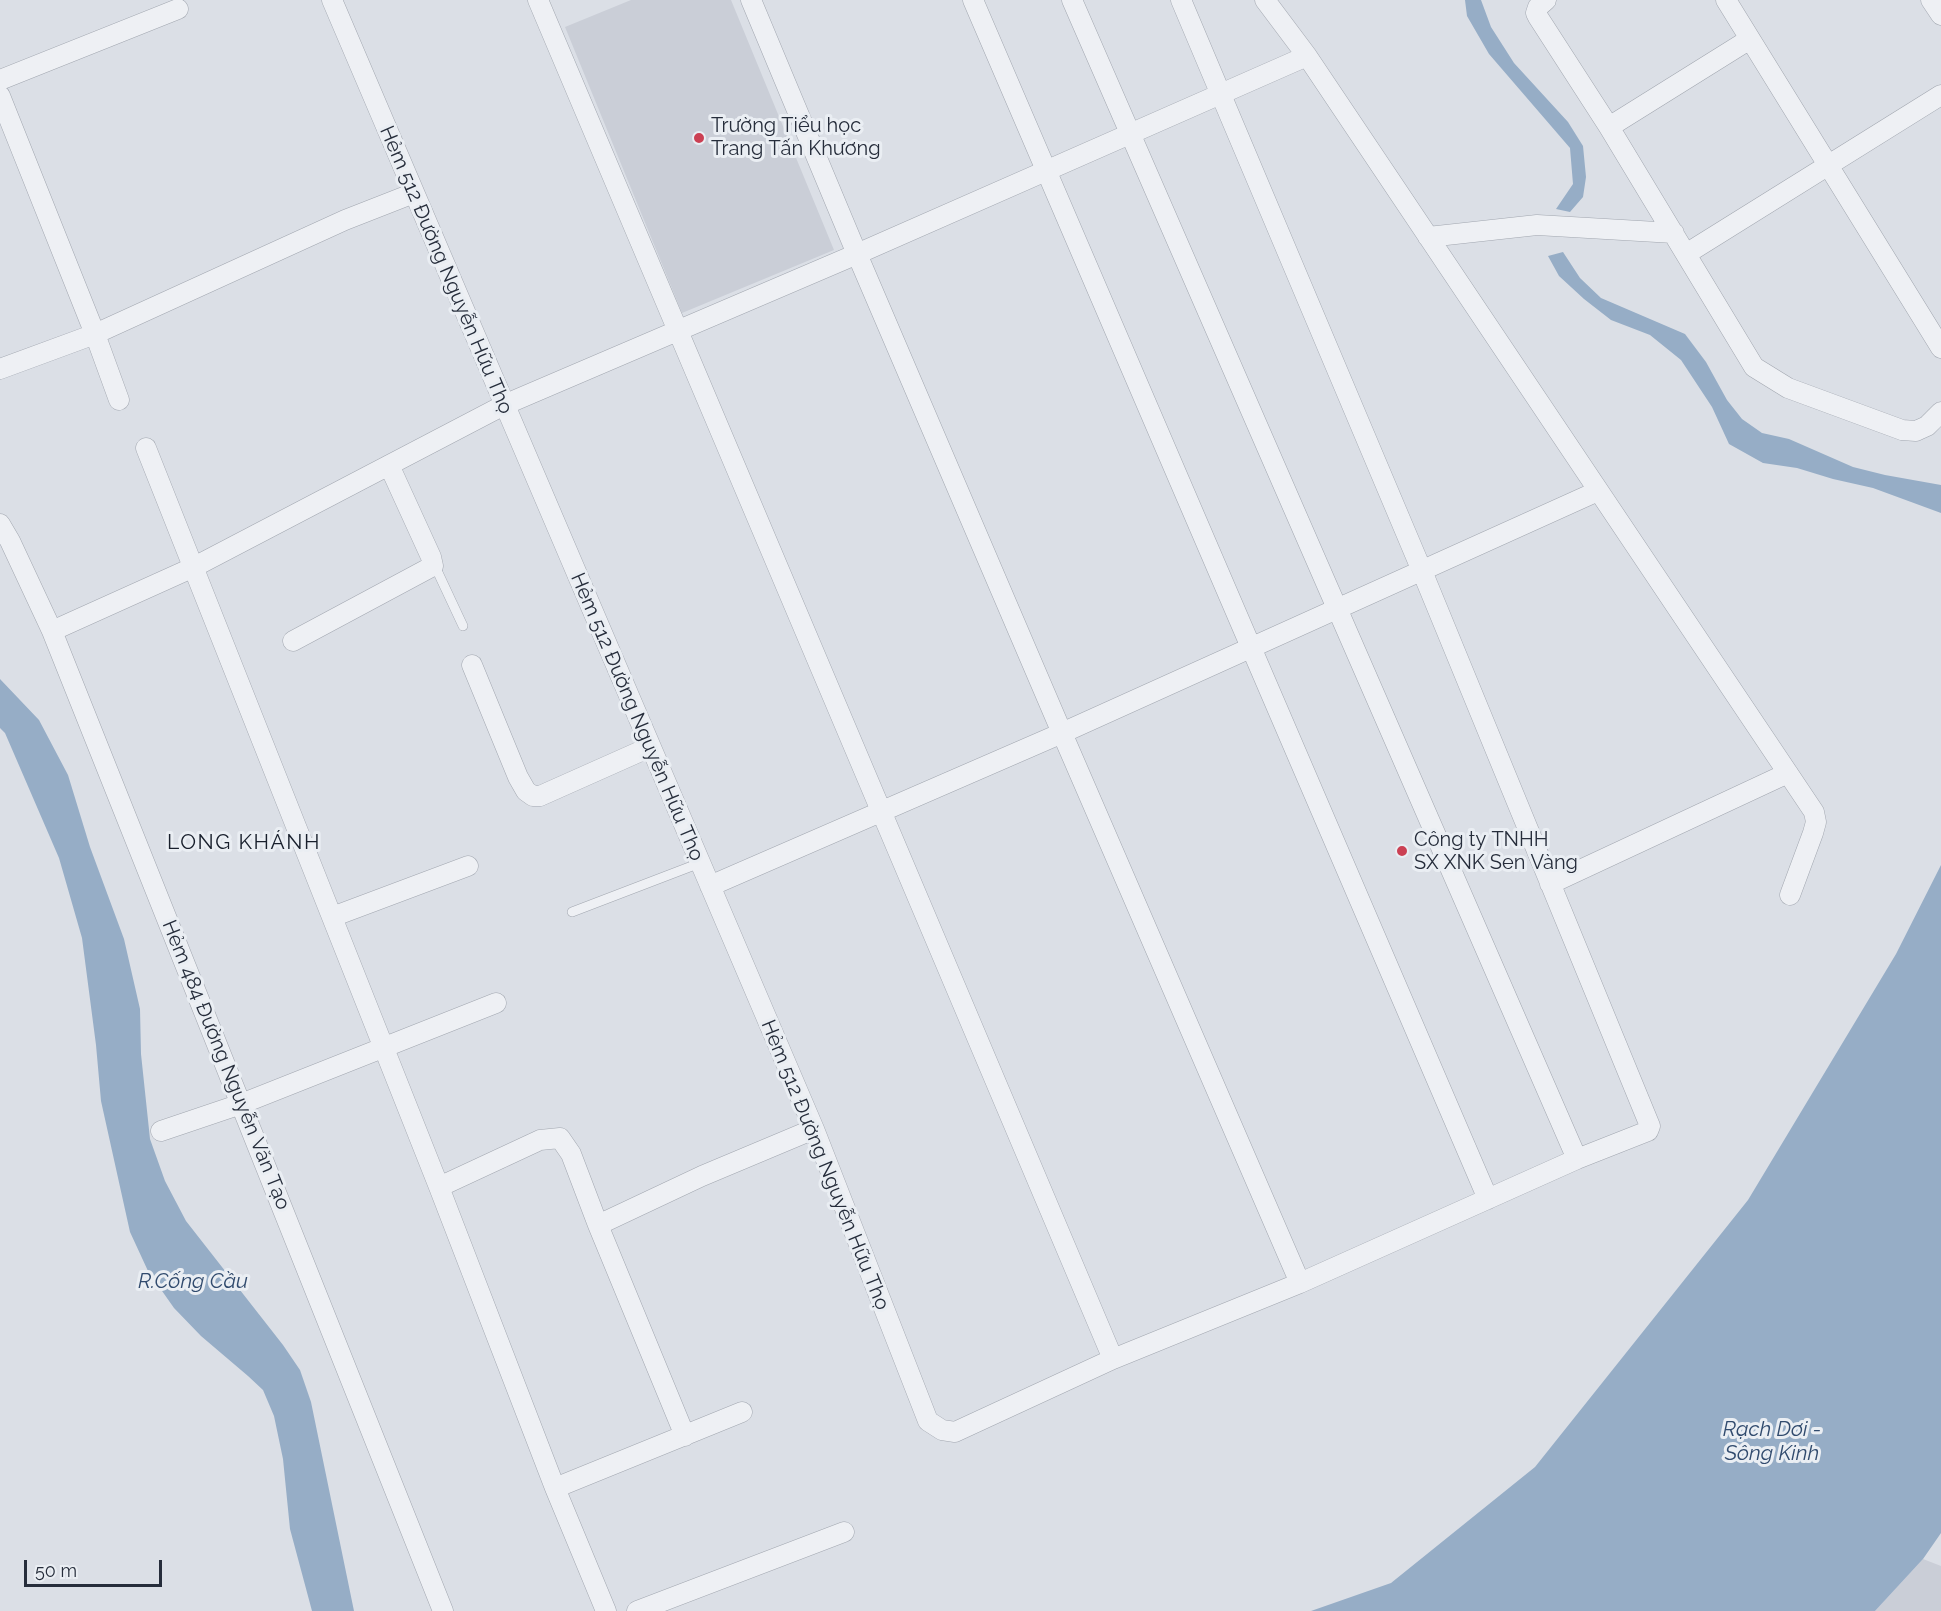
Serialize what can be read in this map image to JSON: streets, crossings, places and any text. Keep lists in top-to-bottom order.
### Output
{
  "streets": {
    "street": ["Hẻm 512 Đường Nguyễn Hữu Thọ", "Hẻm 484 Đường Nguyễn Văn Tạo"]
  },
  "districts": ["LONG KHÁNH"],
  "water": ["R.Cống Cầu", "Rạch Dơi - Sông Kinh"],
  "places": ["Trường Tiểu học Trang Tấn Khương", "Công ty TNHH SX XNK Sen Vàng"],
  "scale_bar": "50 m"
}
